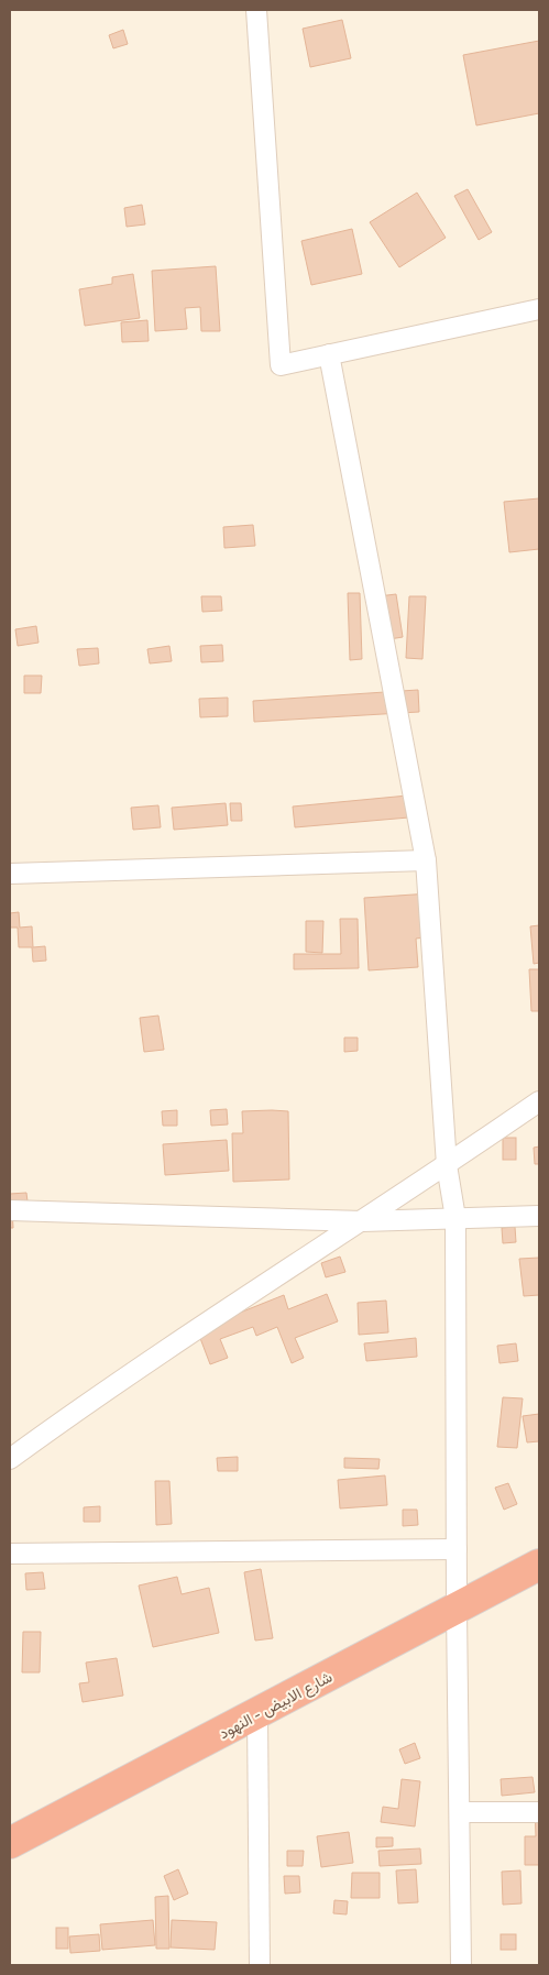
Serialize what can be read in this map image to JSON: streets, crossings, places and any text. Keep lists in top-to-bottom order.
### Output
{
  "streets": {
    "highway": ["شارع الابيض - النهود"]
  }
}
